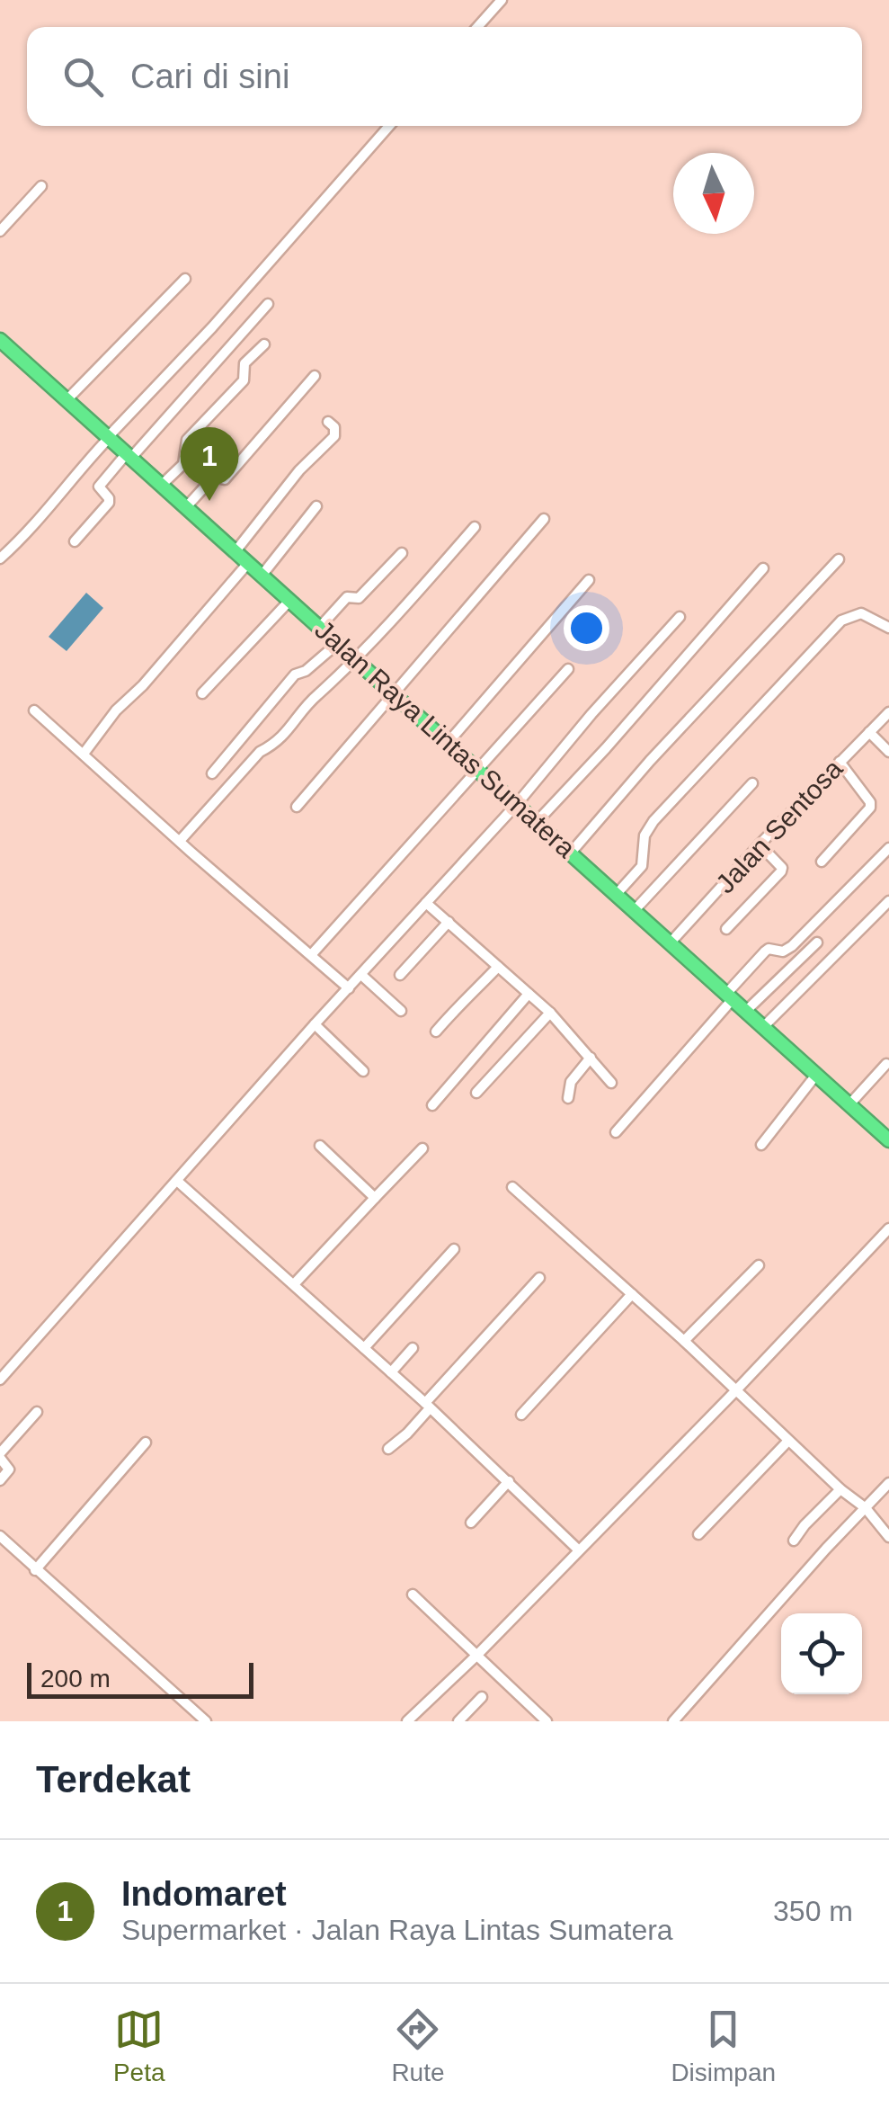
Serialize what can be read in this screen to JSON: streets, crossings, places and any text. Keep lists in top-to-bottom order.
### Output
{
  "streets": {
    "highway": ["Jalan Raya Lintas Sumatera"],
    "street": ["Jalan Sentosa"]
  },
  "crossings": [
    ["Jalan Raya Lintas Sumatera", "Jalan Sentosa"]
  ],
  "scale_bar": "200 m",
  "north": "bottom",
  "page": {
    "search": "Cari di sini",
    "pins": "1",
    "scale": "200 m",
    "heading": "Terdekat",
    "list": [
      {
        "mark": "1",
        "name": "Indomaret",
        "note": "Supermarket · Jalan Raya Lintas Sumatera",
        "value": "350 m"
      }
    ],
    "nav": ["Peta", "Rute", "Disimpan"]
  }
}
